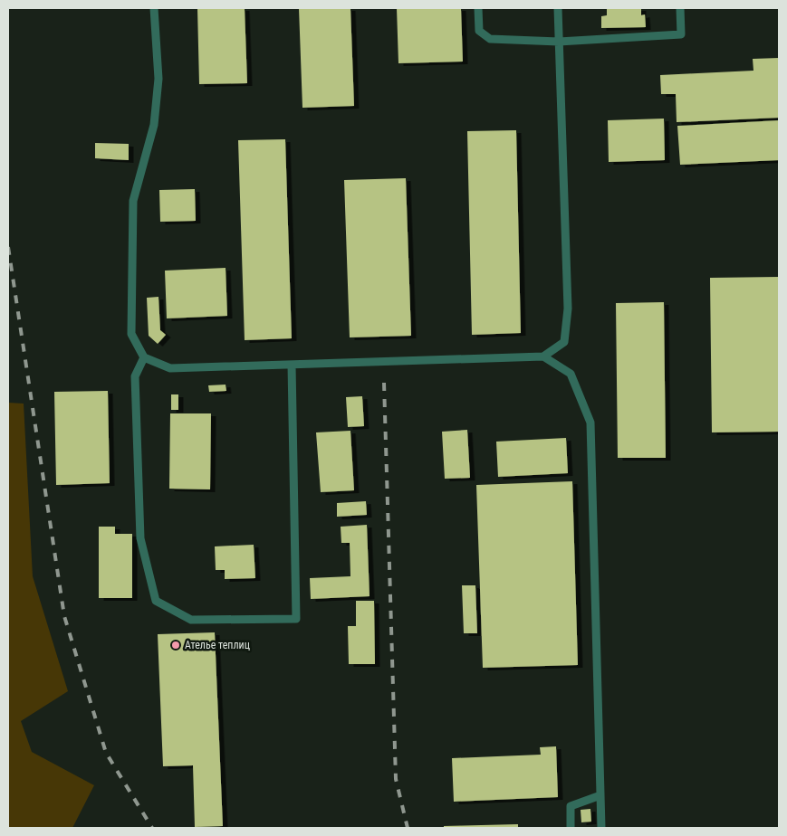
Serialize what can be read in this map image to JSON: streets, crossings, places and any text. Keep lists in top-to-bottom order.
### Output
{
  "places": ["Ателье теплиц"]
}
